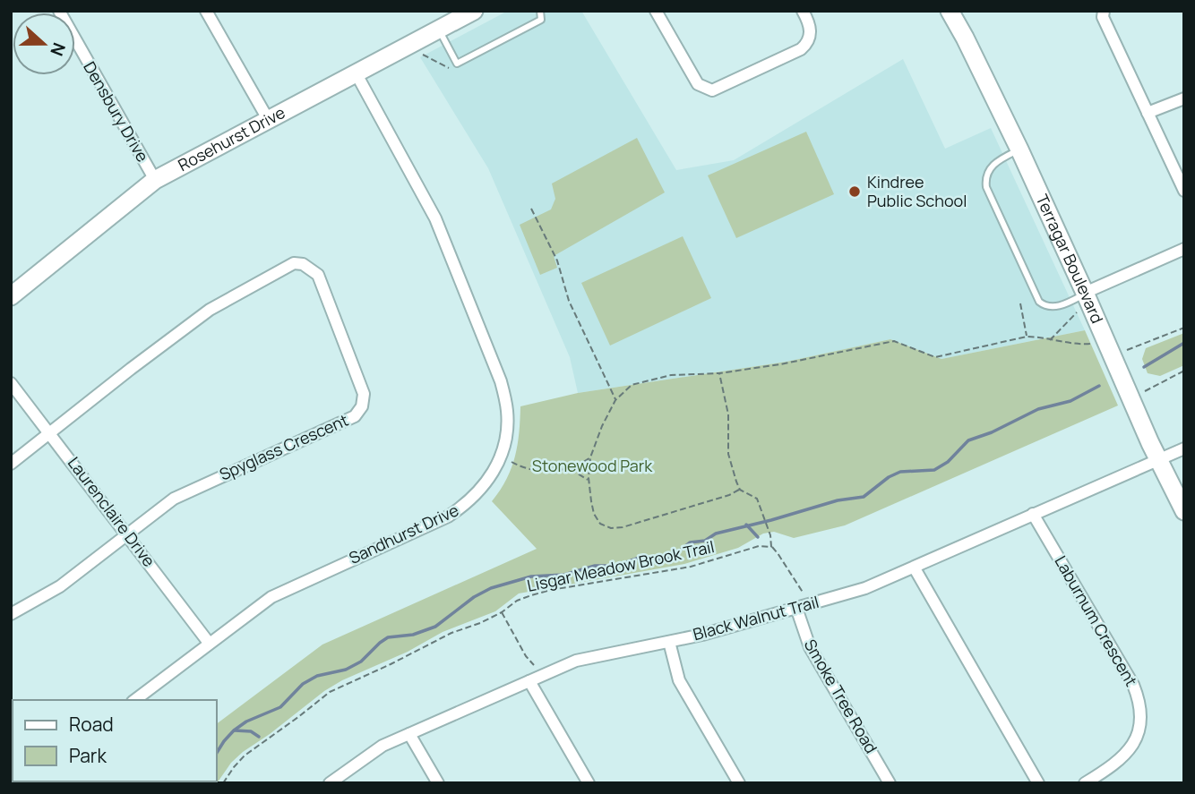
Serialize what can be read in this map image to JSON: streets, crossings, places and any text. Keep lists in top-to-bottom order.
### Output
{
  "streets": {
    "street": [
      "Densbury Drive",
      "Rosehurst Drive",
      "Terragar Boulevard",
      "Spyglass Crescent",
      "Laurenclaire Drive",
      "Sandhurst Drive",
      "Black Walnut Trail",
      "Laburnum Crescent",
      "Smoke Tree Road"
    ],
    "path": ["Lisgar Meadow Brook Trail"]
  },
  "crossings": [
    ["Densbury Drive", "Rosehurst Drive"],
    ["Rosehurst Drive", "Sandhurst Drive"],
    ["Terragar Boulevard", "Black Walnut Trail"],
    ["Spyglass Crescent", "Laurenclaire Drive"],
    ["Laurenclaire Drive", "Sandhurst Drive"],
    ["Black Walnut Trail", "Laburnum Crescent"],
    ["Black Walnut Trail", "Smoke Tree Road"]
  ],
  "parks": ["Stonewood Park"],
  "places": ["Kindree Public School"],
  "legend": ["Road", "Park"],
  "north": "right"
}
